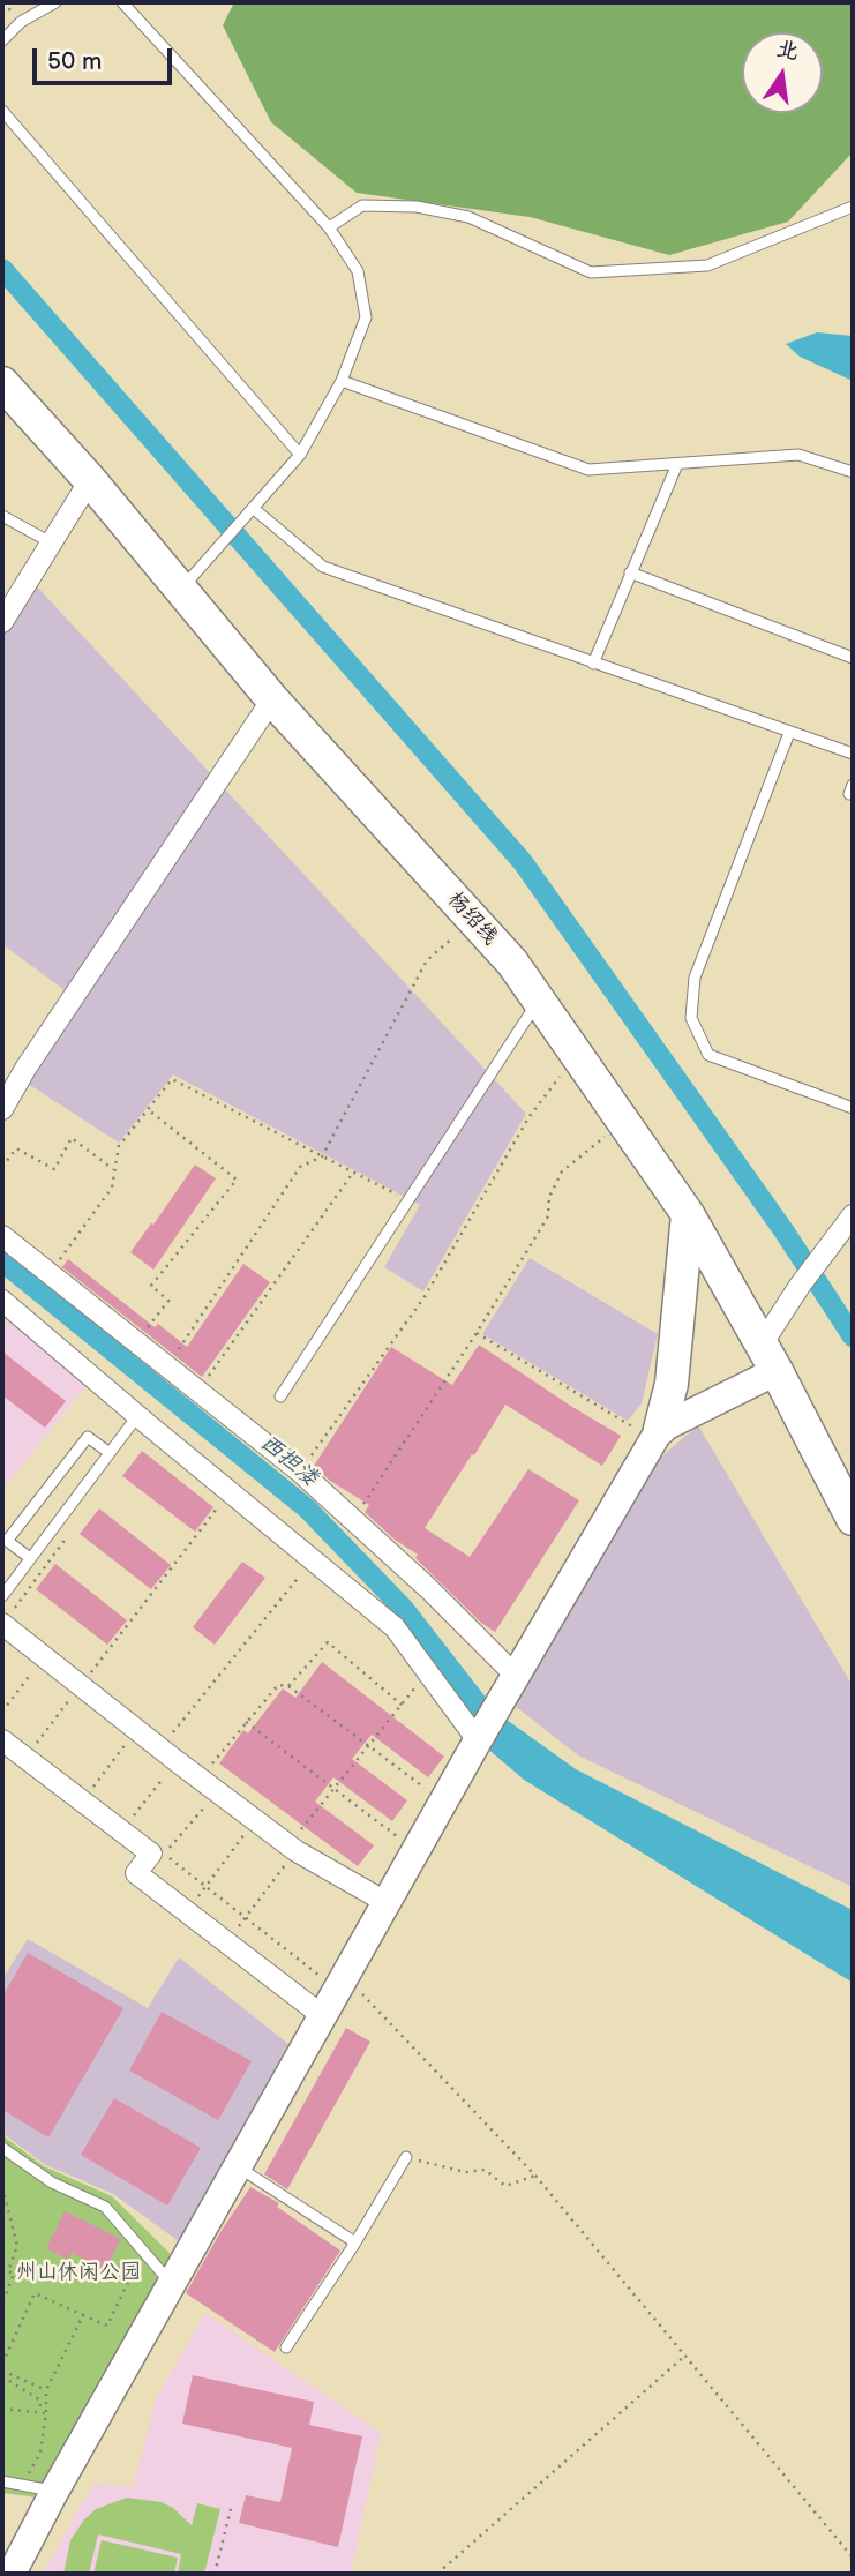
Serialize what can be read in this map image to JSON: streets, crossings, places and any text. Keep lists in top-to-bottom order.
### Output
{
  "streets": {
    "main road": ["杨绍线"]
  },
  "water": ["西担溇"],
  "parks": ["州山休闲公园"],
  "scale_bar": "50 m",
  "north": "top"
}
